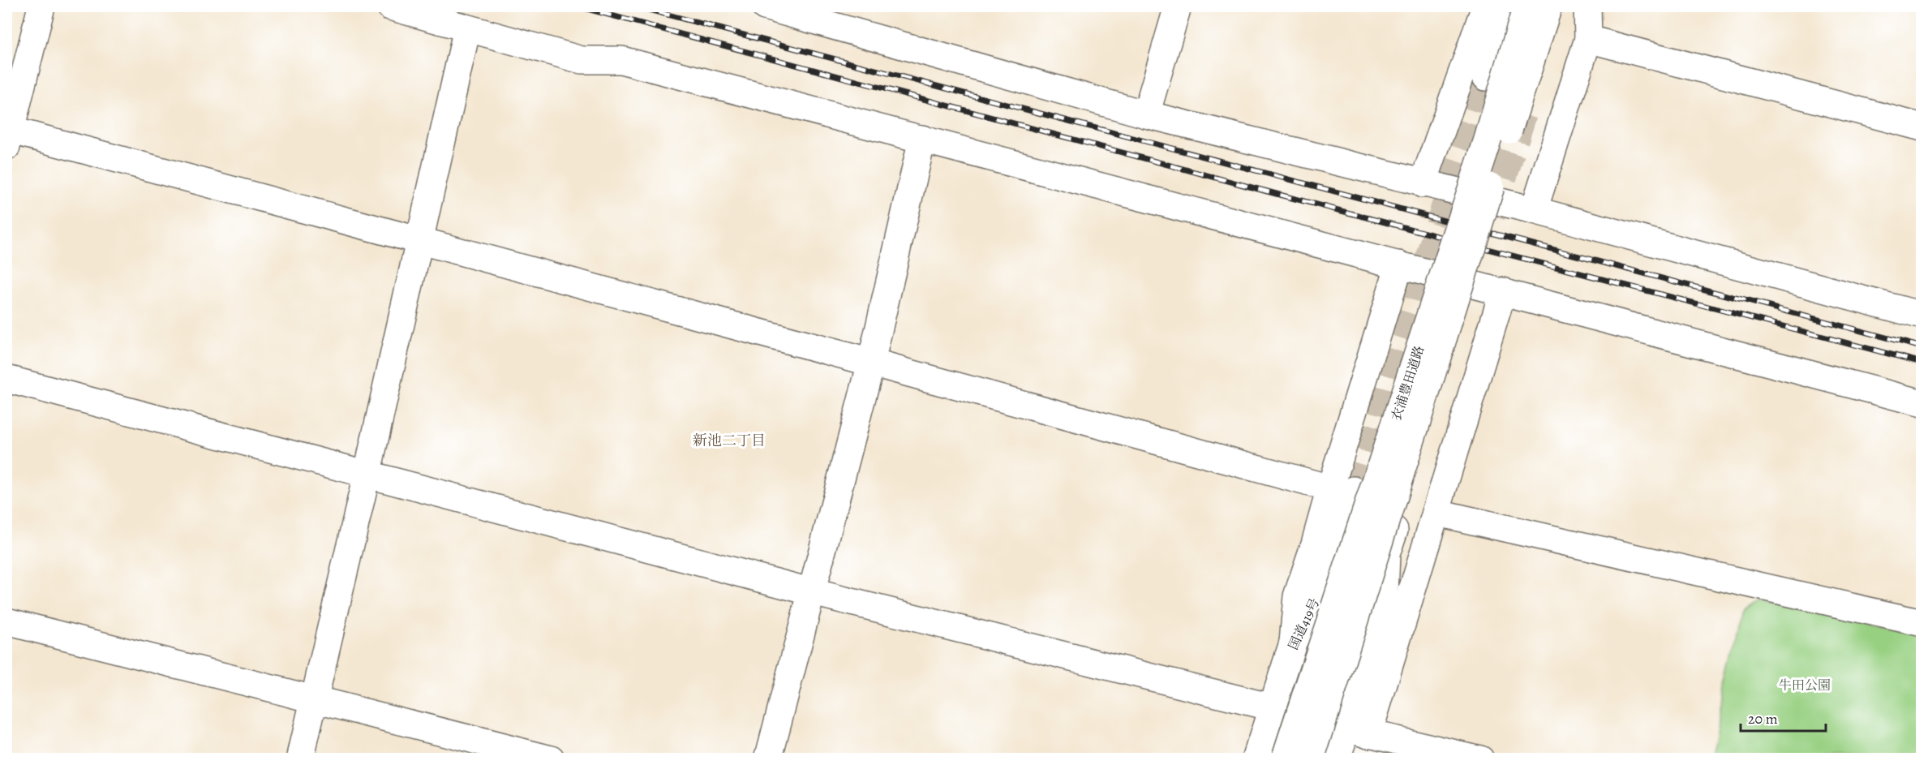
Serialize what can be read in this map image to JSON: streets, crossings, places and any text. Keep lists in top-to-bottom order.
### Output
{
  "streets": {
    "main road": ["衣浦豊田道路", "国道419号"]
  },
  "districts": ["新池二丁目"],
  "parks": ["牛田公園"],
  "scale_bar": "20 m"
}
